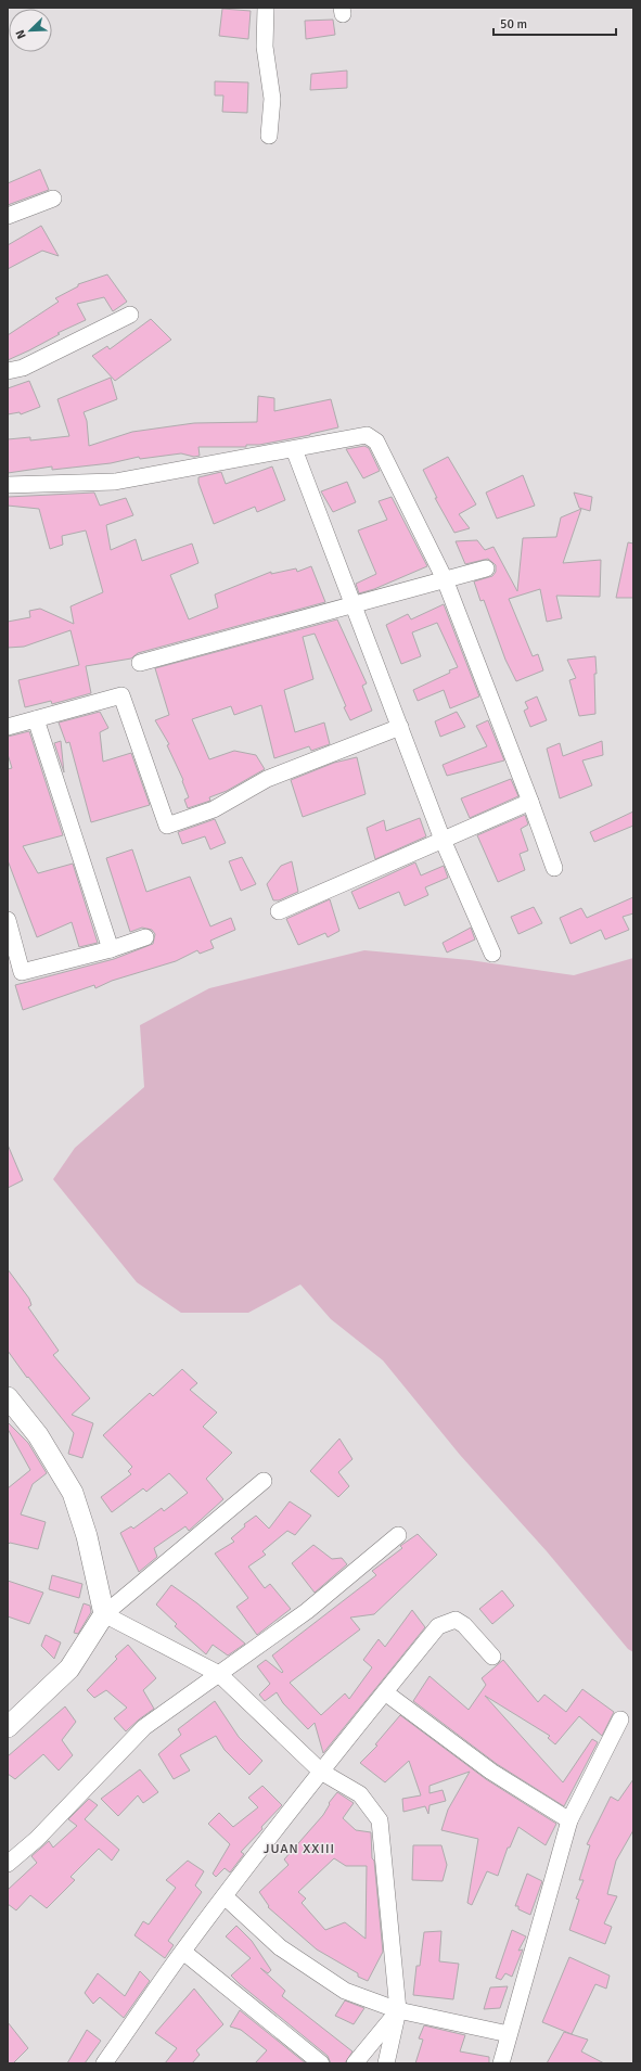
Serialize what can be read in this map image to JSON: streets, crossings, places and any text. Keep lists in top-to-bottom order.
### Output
{
  "districts": ["JUAN XXIII"],
  "scale_bar": "50 m",
  "north": "bottom left"
}
